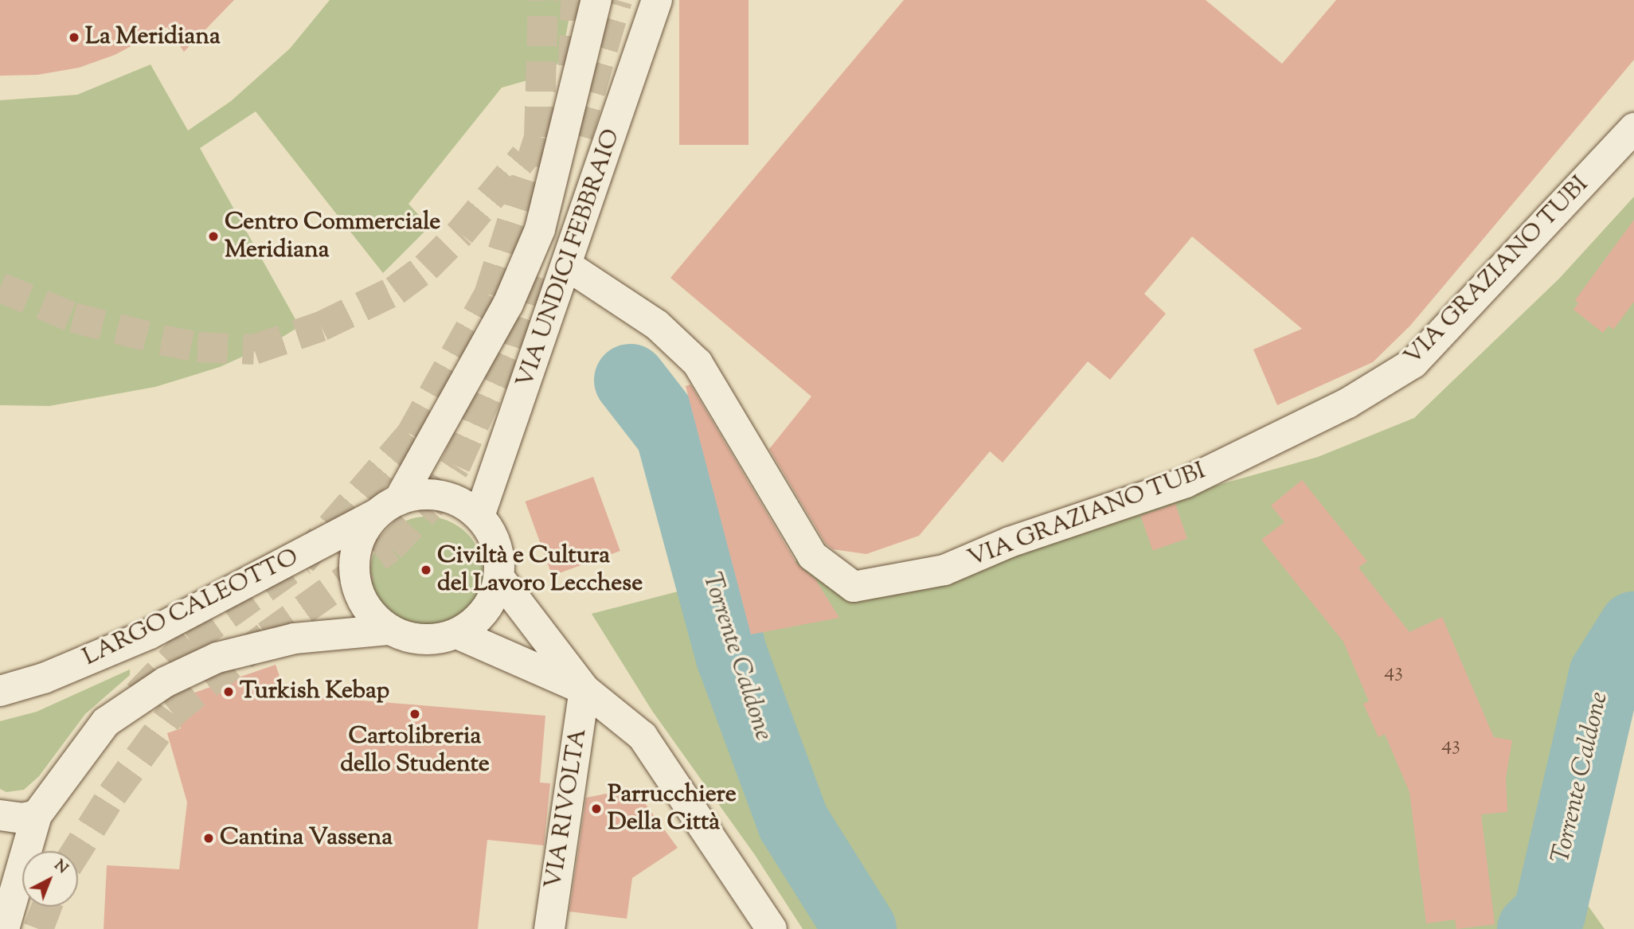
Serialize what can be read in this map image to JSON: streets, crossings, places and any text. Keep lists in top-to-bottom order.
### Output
{
  "streets": {
    "street": [
      "VIA UNDICI FEBBRAIO",
      "VIA GRAZIANO TUBI",
      "LARGO CALEOTTO",
      "VIA RIVOLTA"
    ]
  },
  "crossings": [
    ["VIA UNDICI FEBBRAIO", "VIA GRAZIANO TUBI"],
    ["VIA UNDICI FEBBRAIO", "LARGO CALEOTTO"]
  ],
  "water": ["Torrente Caldone"],
  "places": [
    "La Meridiana",
    "Centro Commerciale Meridiana",
    "Civiltà e Cultura del Lavoro Lecchese",
    "Turkish Kebap",
    "Cartolibreria dello Studente",
    "Parrucchiere Della Città",
    "Cantina Vassena"
  ],
  "house_numbers": ["43", "43"],
  "north": "top right"
}
